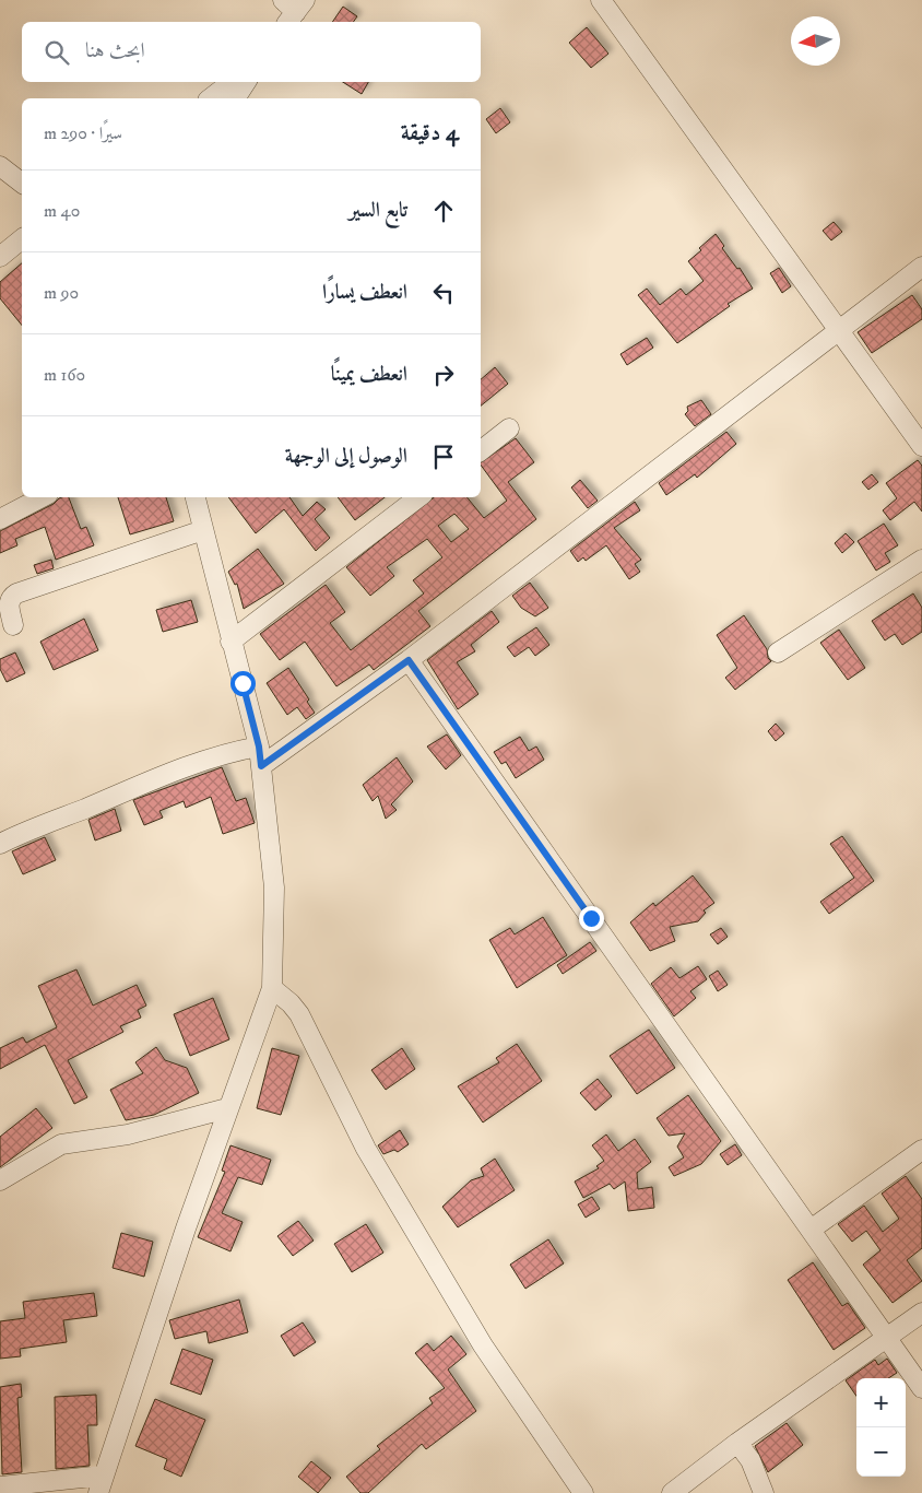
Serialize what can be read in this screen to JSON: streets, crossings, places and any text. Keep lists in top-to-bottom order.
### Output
{
  "north": "left",
  "page": {
    "search": "ابحث هنا",
    "heading": ["4 دقيقة", "سيرًا · 290 m"],
    "list": [
      ["تابع السير", "40 m"],
      ["انعطف يسارًا", "90 m"],
      ["انعطف يمينًا", "160 m"],
      "الوصول إلى الوجهة"
    ],
    "map_buttons": ["+", "−"]
  }
}
